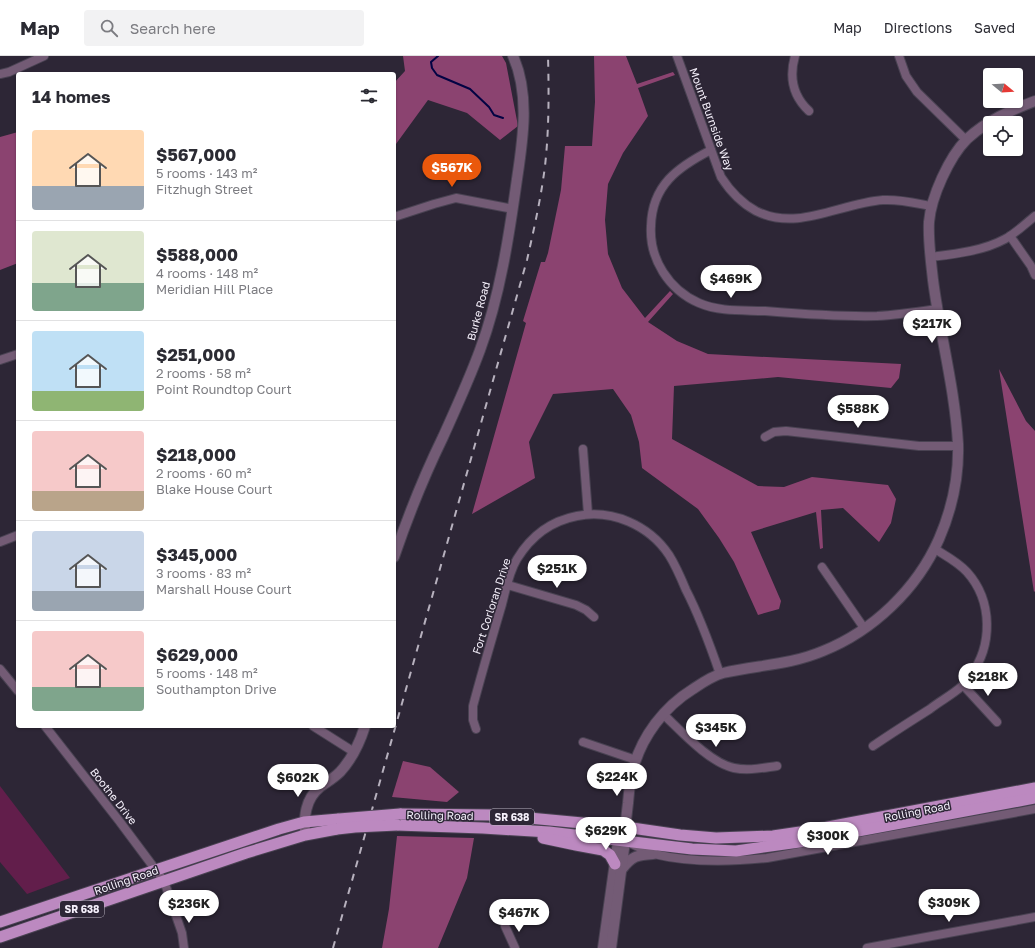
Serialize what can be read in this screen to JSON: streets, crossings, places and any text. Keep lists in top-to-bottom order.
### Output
{
  "streets": {
    "main road": ["Rolling Road", "SR 638"],
    "street": [
      "Mount Burnside Way",
      "Burke Road",
      "Fort Corloran Drive",
      "Boothe Drive"
    ]
  },
  "crossings": [
    ["Boothe Drive", "Rolling Road"]
  ],
  "north": "right",
  "page": {
    "header": "Map",
    "search": "Search here",
    "nav": ["Map", "Directions", "Saved"],
    "heading": "14 homes",
    "list": [
      {
        "name": "$567,000",
        "note": "5 rooms · 143 m² · Fitzhugh Street"
      },
      {
        "name": "$588,000",
        "note": "4 rooms · 148 m² · Meridian Hill Place"
      },
      {
        "name": "$251,000",
        "note": "2 rooms · 58 m² · Point Roundtop Court"
      },
      {
        "name": "$218,000",
        "note": "2 rooms · 60 m² · Blake House Court"
      },
      {
        "name": "$345,000",
        "note": "3 rooms · 83 m² · Marshall House Court"
      },
      {
        "name": "$629,000",
        "note": "5 rooms · 148 m² · Southampton Drive"
      }
    ],
    "price": [
      "$567K",
      "$469K",
      "$217K",
      "$588K",
      "$251K",
      "$218K",
      "$345K",
      "$224K",
      "$602K",
      "$629K",
      "$300K",
      "$309K",
      "$236K",
      "$467K"
    ]
  }
}
